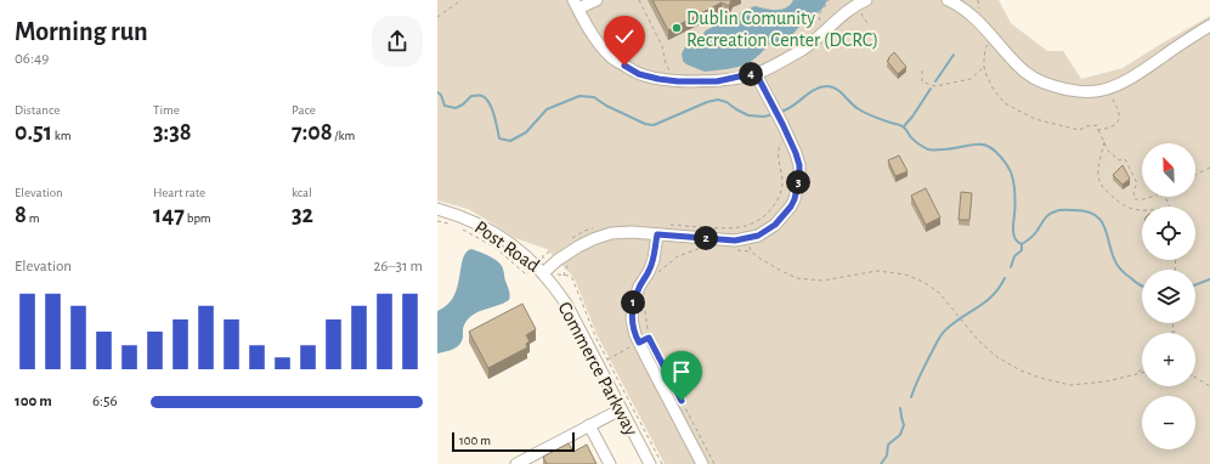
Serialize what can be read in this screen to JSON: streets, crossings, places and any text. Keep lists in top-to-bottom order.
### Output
{
  "streets": {
    "street": ["Post Road", "Commerce Parkway"]
  },
  "crossings": [
    ["Post Road", "Commerce Parkway"]
  ],
  "places": ["Dublin Comunity Recreation Center (DCRC)"],
  "scale_bar": "100 m",
  "north": "top left",
  "page": {
    "heading": ["Morning run", "06:49"],
    "pins": [
      "4",
      "3",
      "2",
      "1"
    ],
    "stats": [
      ["Distance", "0.51 km"],
      ["Time", "3:38"],
      ["Pace", "7:08 /km"],
      ["Elevation", "8 m"],
      ["Heart rate", "147 bpm"],
      ["kcal", "32"]
    ],
    "map_buttons": ["+", "−"],
    "chart": ["Elevation", "26–31 m"],
    "list": [
      {
        "name": "100 m",
        "note": "6:56"
      }
    ],
    "scale": "100 m"
  }
}
